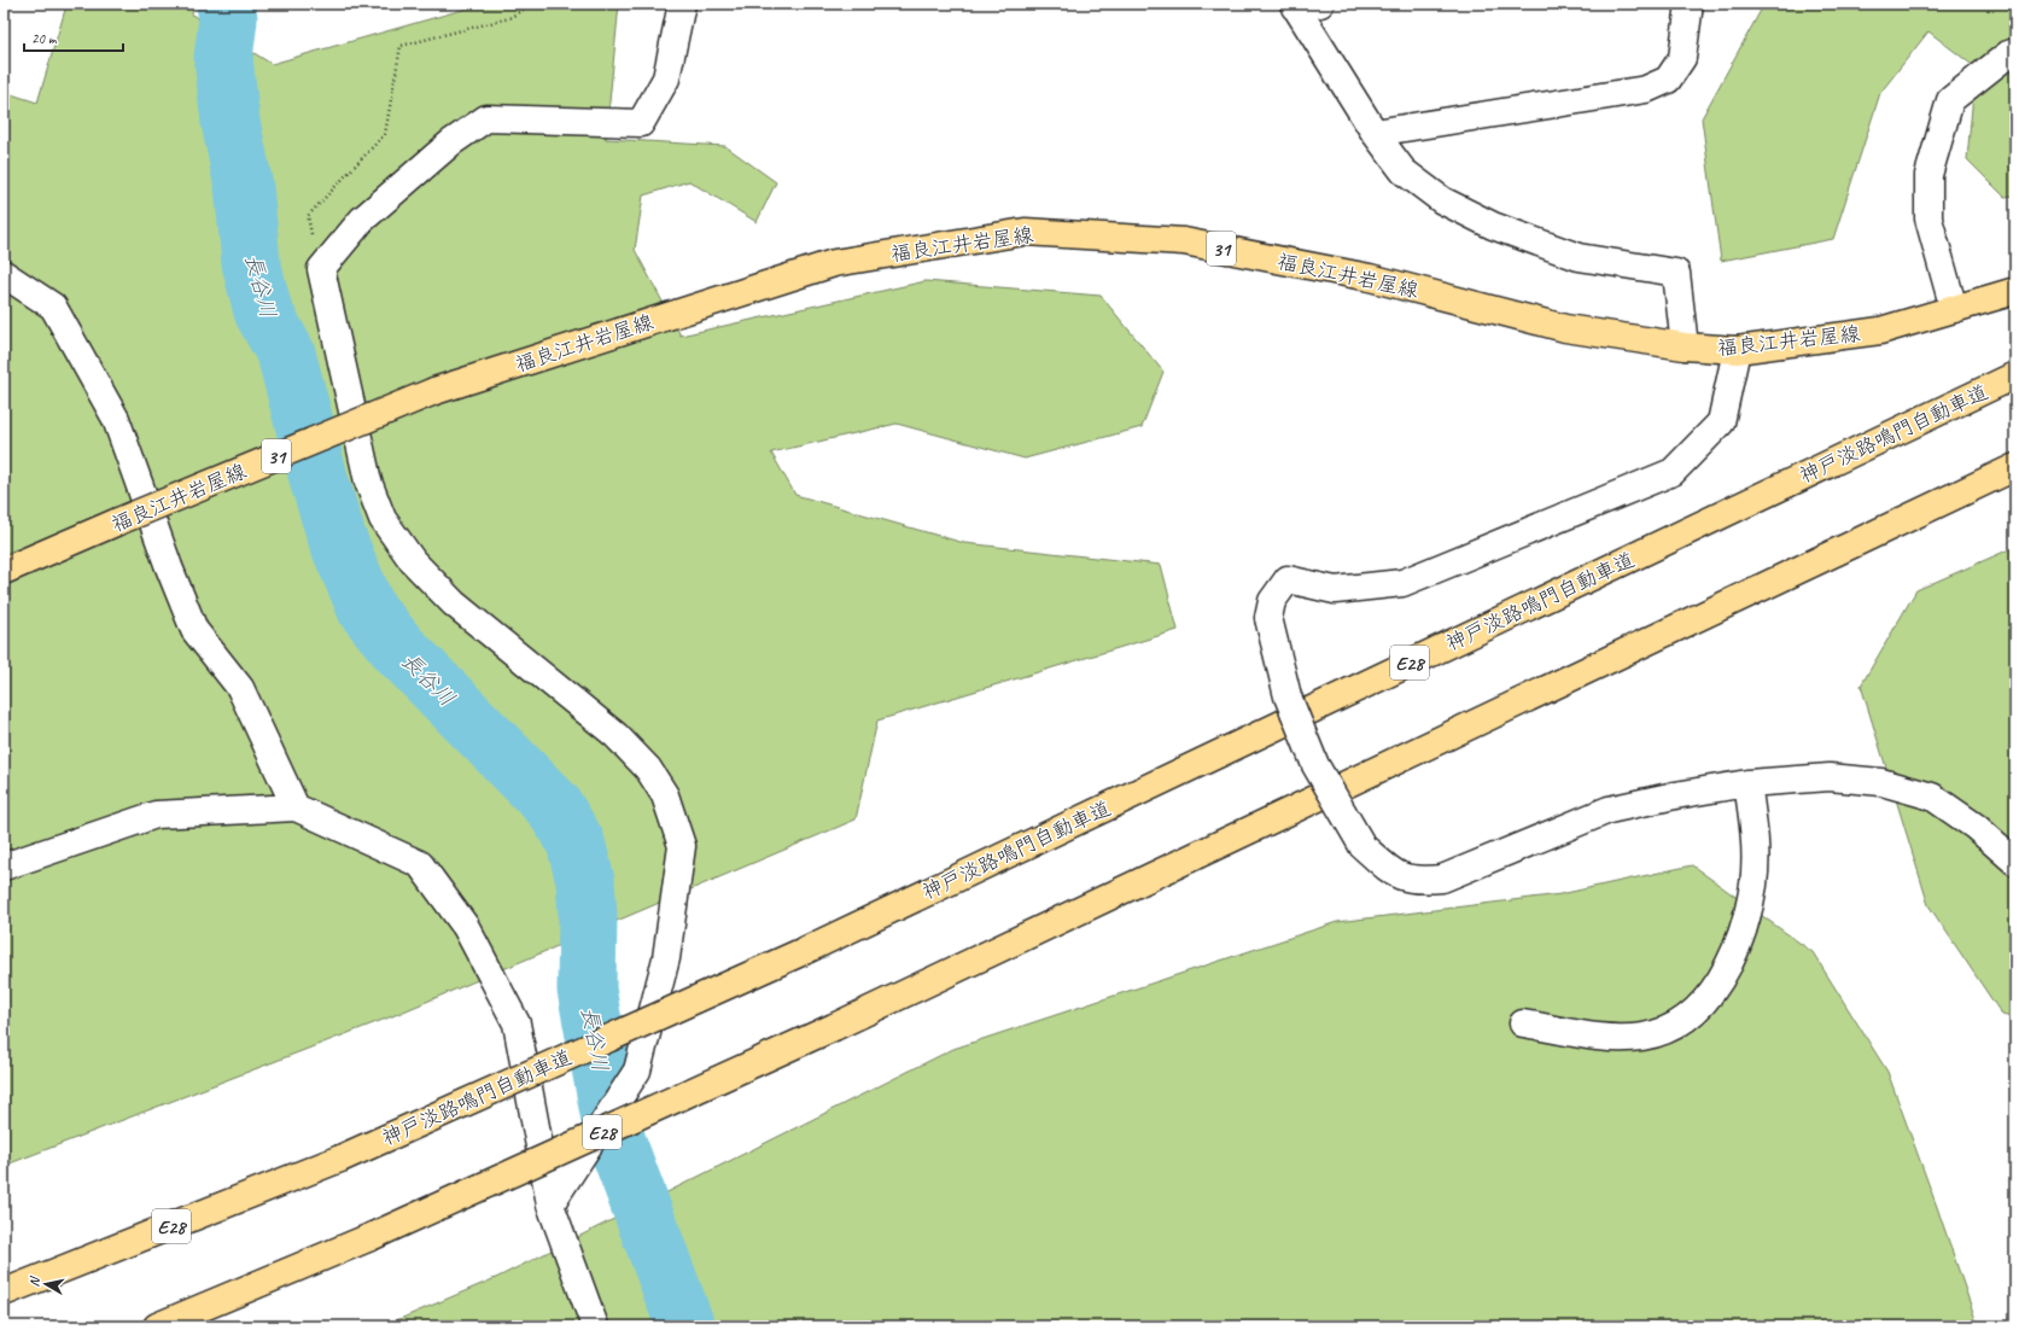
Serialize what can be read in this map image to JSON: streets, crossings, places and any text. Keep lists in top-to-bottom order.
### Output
{
  "streets": {
    "main road": [
      "福良江井岩屋線",
      "31",
      "神戸淡路鳴門自動車道",
      "E28"
    ]
  },
  "water": ["長谷川"],
  "scale_bar": "20 m",
  "north": "left"
}
